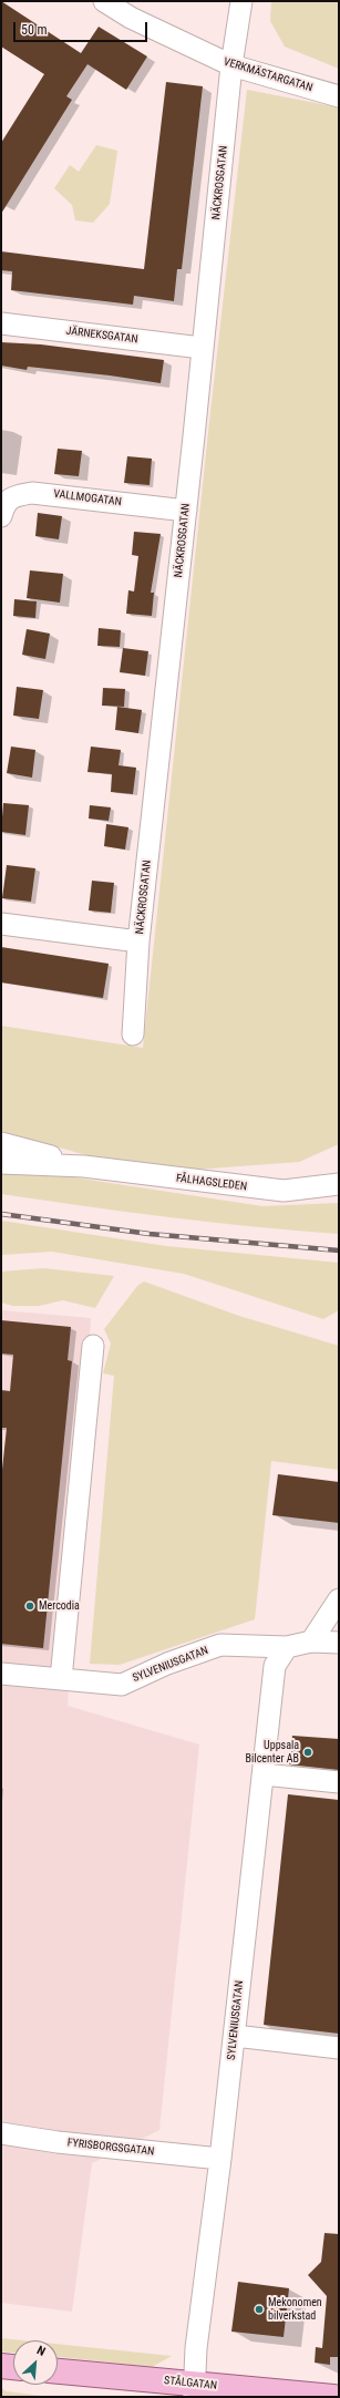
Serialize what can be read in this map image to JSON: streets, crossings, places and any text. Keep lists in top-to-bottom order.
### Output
{
  "streets": {
    "main road": ["STÅLGATAN"],
    "street": [
      "VERKMÄSTARGATAN",
      "NÄCKROSGATAN",
      "JÄRNEKSGATAN",
      "VALLMOGATAN",
      "FÅLHAGSLEDEN",
      "SYLVENIUSGATAN",
      "FYRISBORGSGATAN"
    ]
  },
  "crossings": [
    ["VERKMÄSTARGATAN", "NÄCKROSGATAN"],
    ["NÄCKROSGATAN", "JÄRNEKSGATAN"],
    ["NÄCKROSGATAN", "VALLMOGATAN"],
    ["SYLVENIUSGATAN", "FYRISBORGSGATAN"],
    ["SYLVENIUSGATAN", "STÅLGATAN"]
  ],
  "places": ["Mercodia", "Uppsala Bilcenter AB", "Mekonomen bilverkstad"],
  "scale_bar": "50 m",
  "north": "top right"
}
